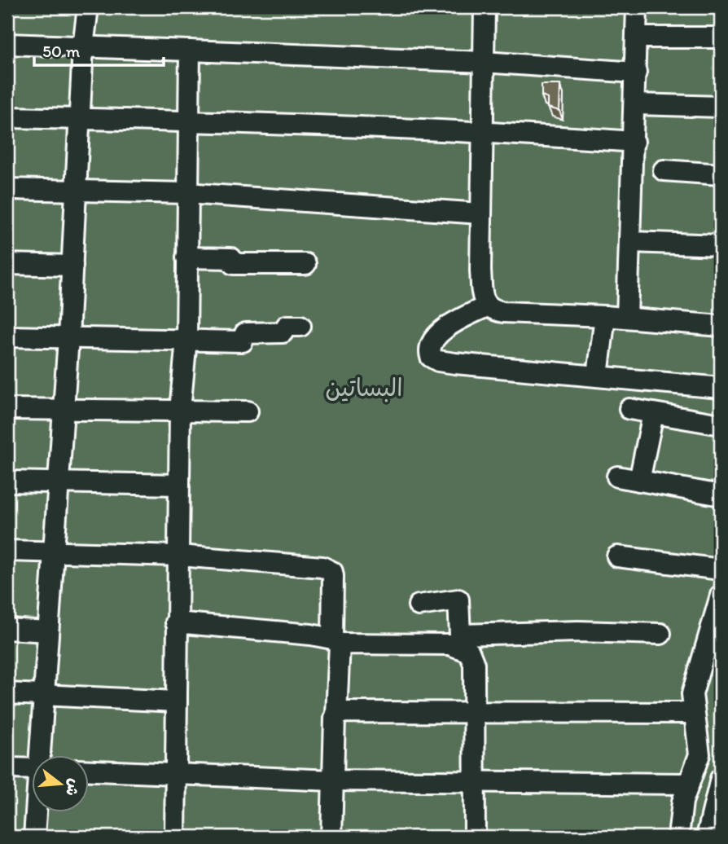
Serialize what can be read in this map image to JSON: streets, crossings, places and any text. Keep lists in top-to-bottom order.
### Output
{
  "parks": ["البساتين"],
  "scale_bar": "50 m",
  "north": "right"
}
